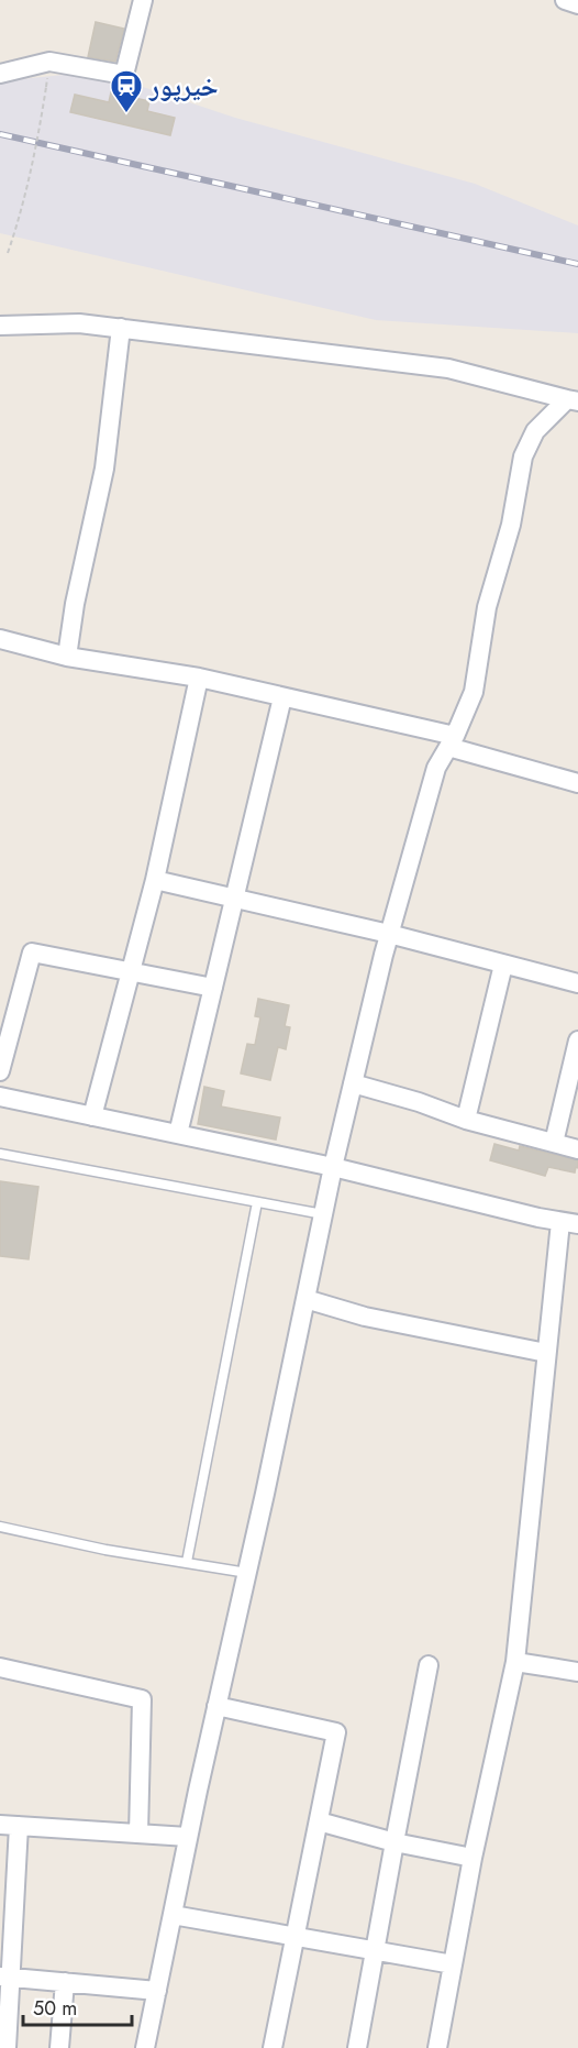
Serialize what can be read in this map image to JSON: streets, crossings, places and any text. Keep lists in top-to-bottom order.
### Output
{
  "places": {
    "station": ["خیرپور"]
  },
  "scale_bar": "50 m"
}
